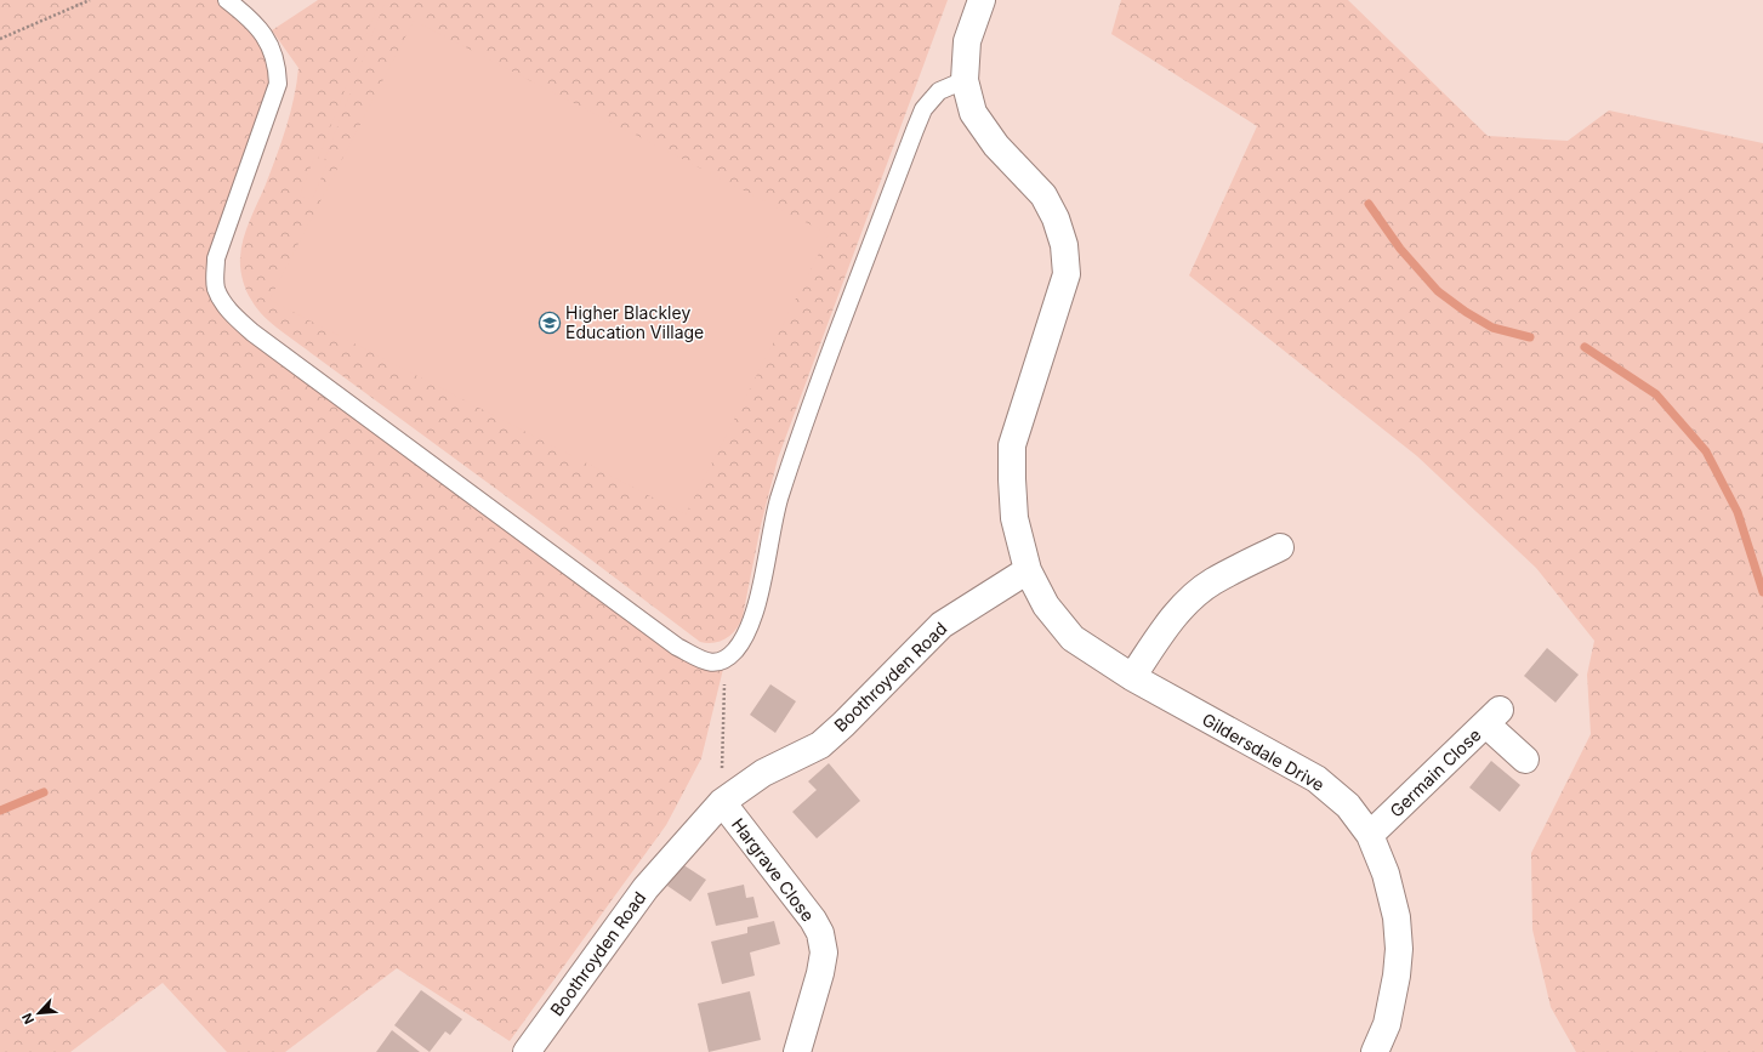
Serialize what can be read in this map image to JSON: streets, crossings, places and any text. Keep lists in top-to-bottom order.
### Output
{
  "streets": {
    "street": [
      "Boothroyden Road",
      "Gildersdale Drive",
      "Germain Close",
      "Hargrave Close"
    ]
  },
  "crossings": [
    ["Boothroyden Road", "Gildersdale Drive"],
    ["Boothroyden Road", "Hargrave Close"],
    ["Gildersdale Drive", "Germain Close"]
  ],
  "places": {
    "school or university": ["Higher Blackley Education Village"]
  },
  "north": "bottom left"
}
